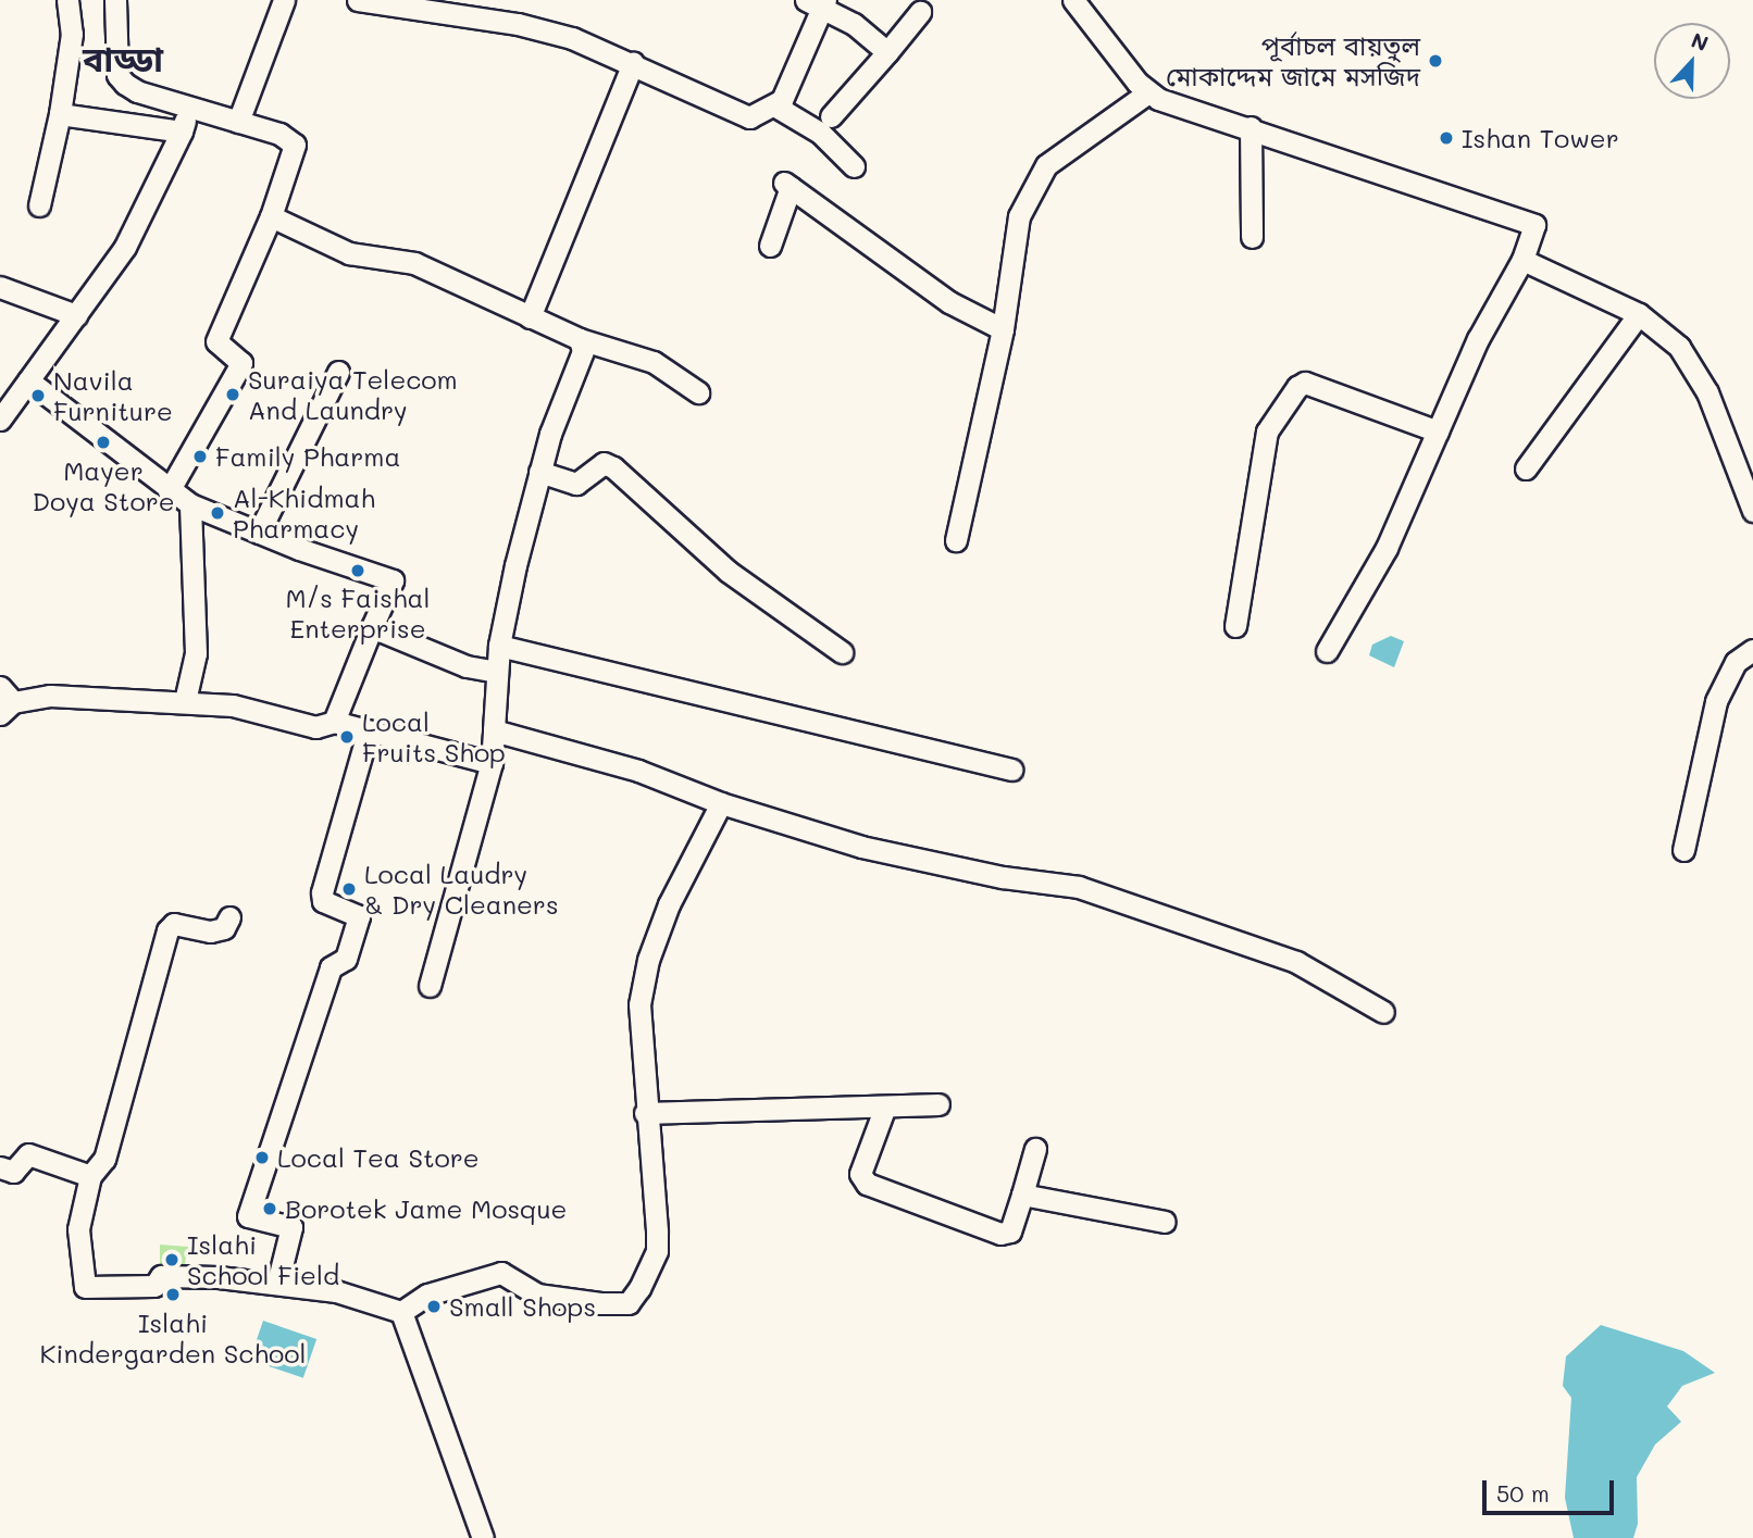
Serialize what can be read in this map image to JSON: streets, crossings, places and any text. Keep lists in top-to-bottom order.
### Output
{
  "districts": ["বাড্ডা"],
  "places": [
    "পূর্বাচল বায়তুল মোকাদ্দেম জামে মসজিদ",
    "Ishan Tower",
    "Suraiya Telecom And Laundry",
    "Navila Furniture",
    "Mayer Doya Store",
    "Family Pharma",
    "Al-Khidmah Pharmacy",
    "M/s Faishal Enterprise",
    "Local Fruits Shop",
    "Local Laudry & Dry Cleaners",
    "Local Tea Store",
    "Borotek Jame Mosque",
    "Islahi School Field",
    "Islahi Kindergarden School",
    "Small Shops"
  ],
  "scale_bar": "50 m",
  "north": "top"
}
